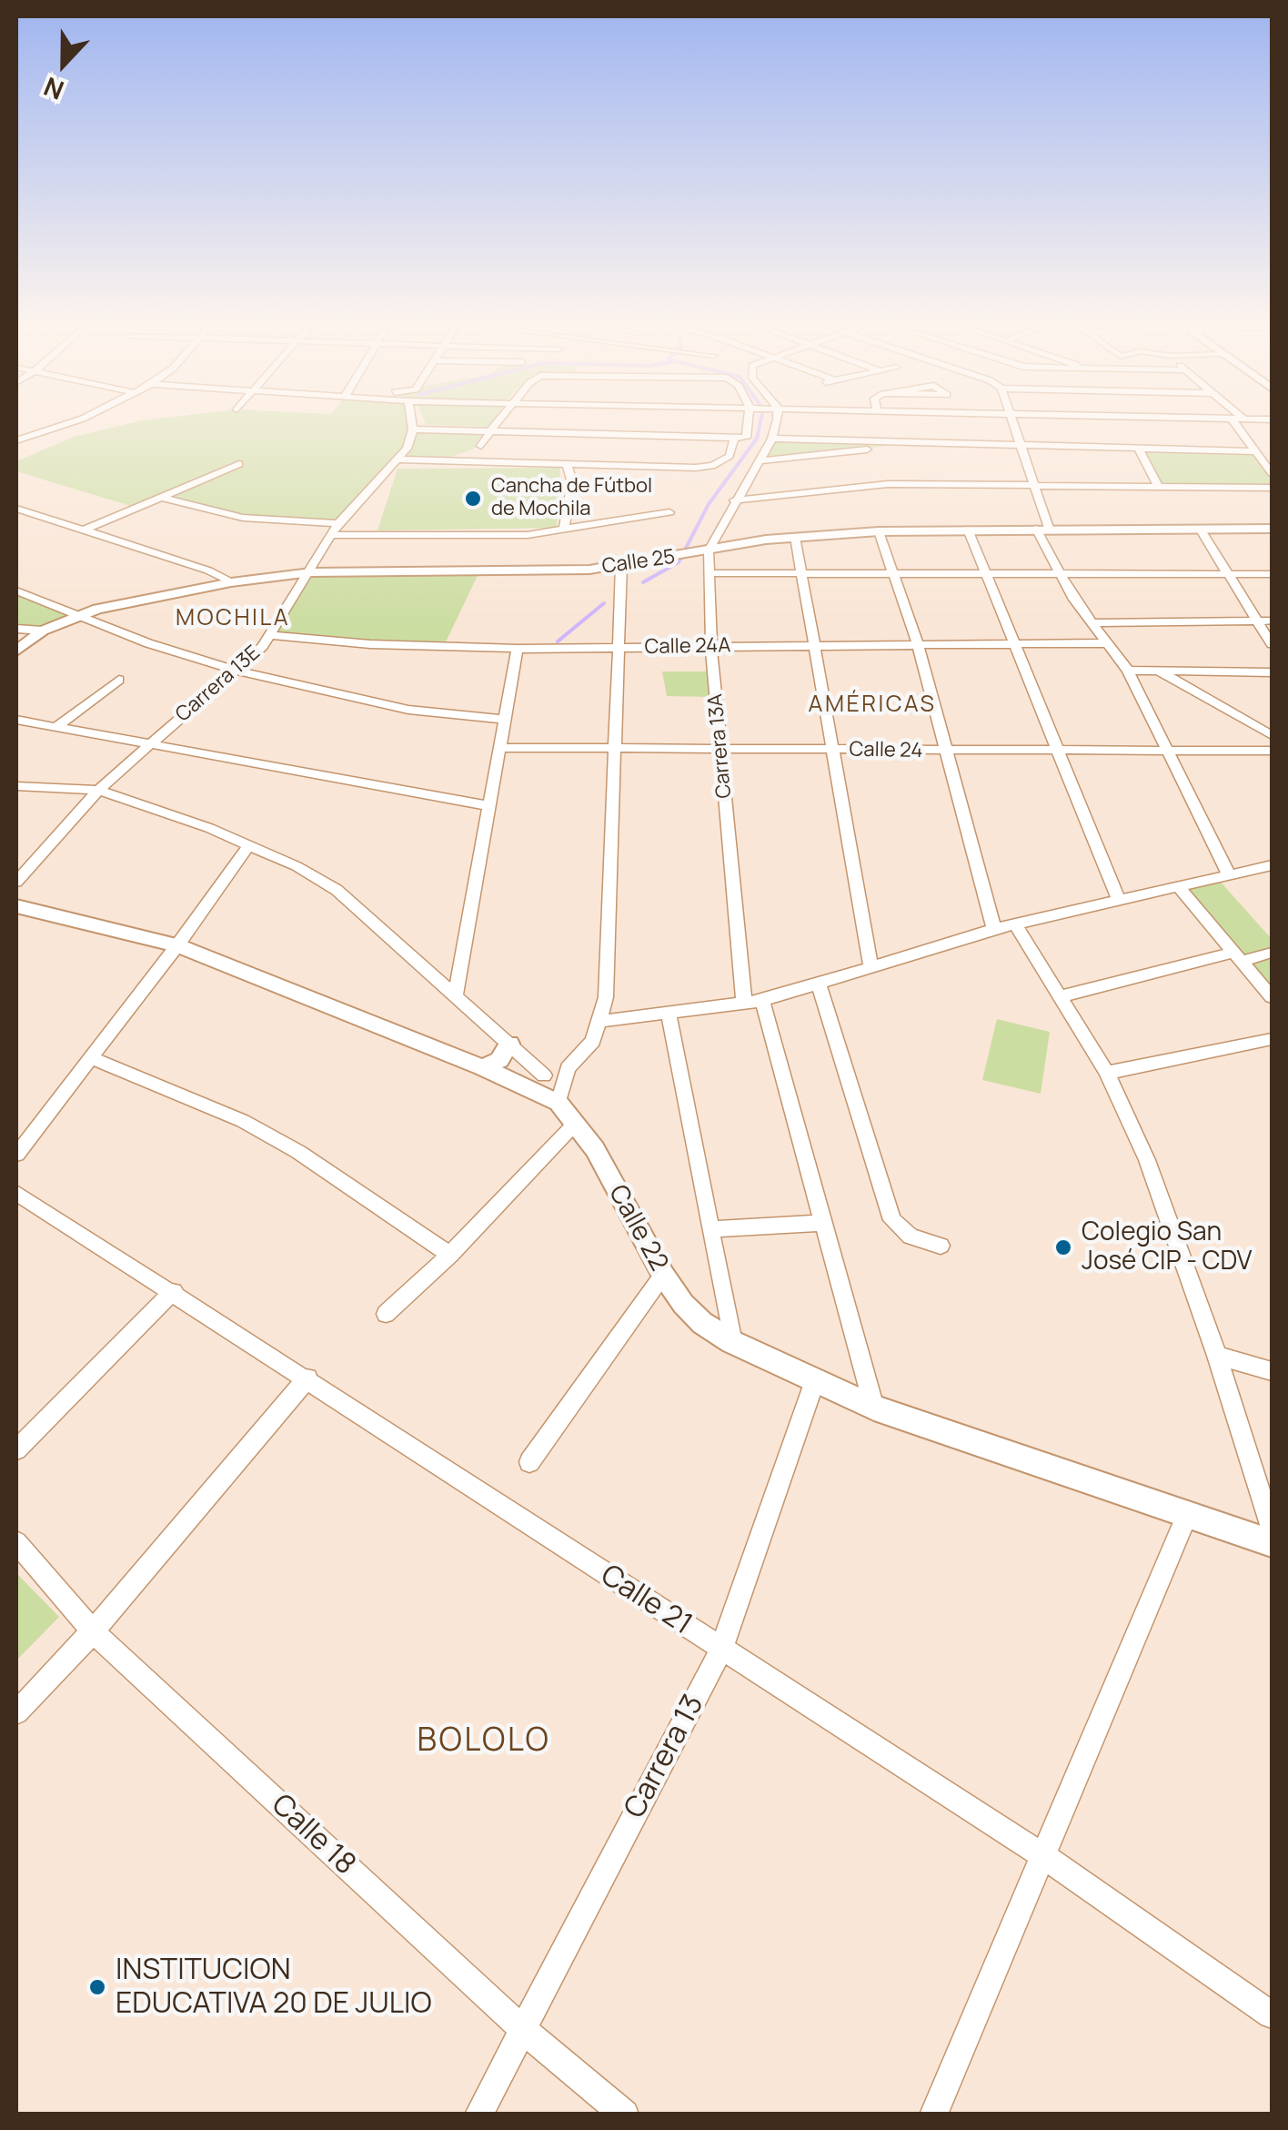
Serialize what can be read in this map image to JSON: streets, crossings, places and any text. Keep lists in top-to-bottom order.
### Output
{
  "streets": {
    "street": [
      "Calle 25",
      "Calle 24A",
      "Carrera 13E",
      "Carrera 13A",
      "Calle 24",
      "Calle 22",
      "Calle 21",
      "Carrera 13",
      "Calle 18"
    ]
  },
  "crossings": [
    ["Calle 25", "Carrera 13E"],
    ["Calle 25", "Carrera 13A"],
    ["Calle 24A", "Carrera 13E"],
    ["Calle 24A", "Carrera 13A"],
    ["Carrera 13A", "Calle 24"],
    ["Calle 22", "Carrera 13"],
    ["Calle 21", "Carrera 13"],
    ["Carrera 13", "Calle 18"]
  ],
  "districts": ["MOCHILA", "AMÉRICAS", "BOLOLO"],
  "places": ["Cancha de Fútbol de Mochila", "Colegio San José CIP - CDV", "INSTITUCION EDUCATIVA 20 DE JULIO"],
  "north": "bottom"
}
